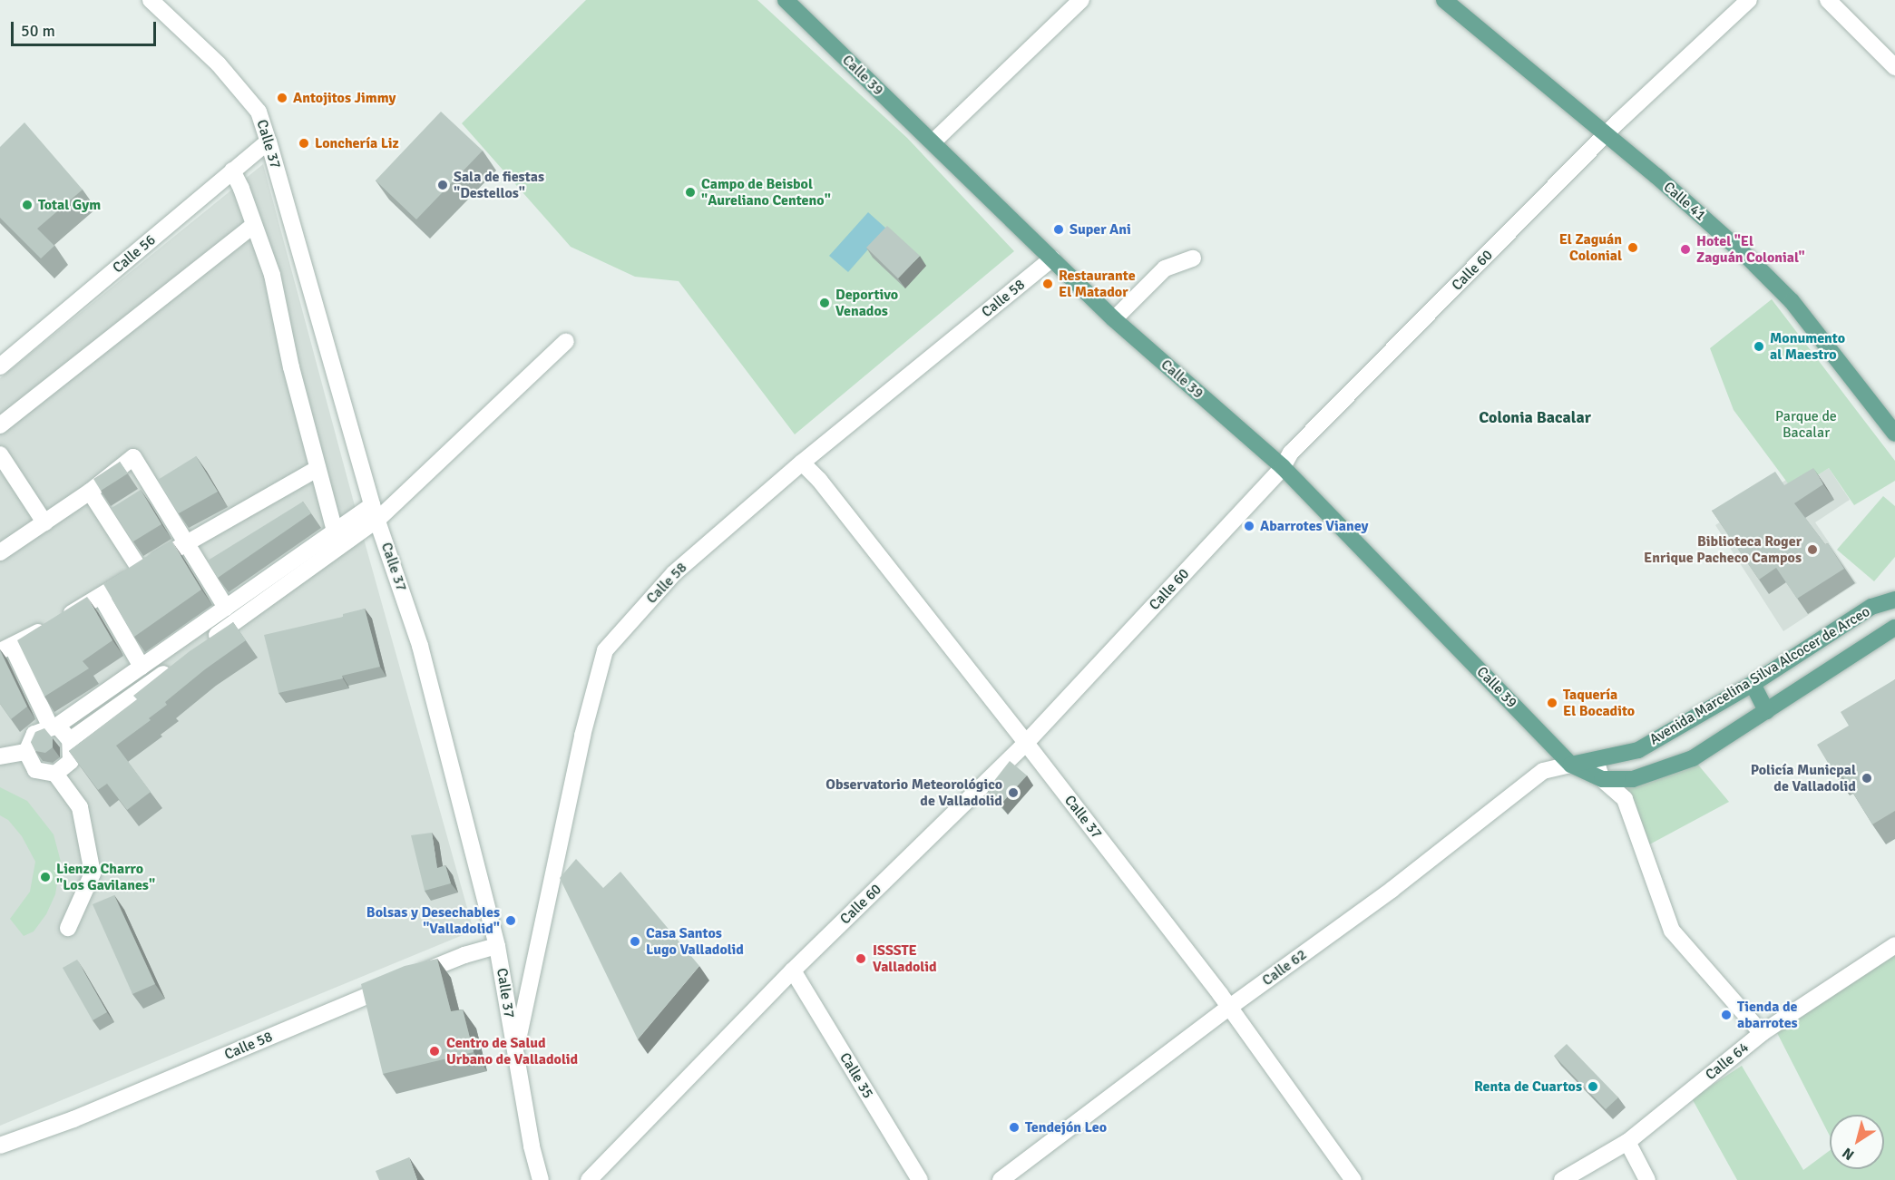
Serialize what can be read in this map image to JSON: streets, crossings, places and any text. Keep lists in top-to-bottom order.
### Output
{
  "streets": {
    "main road": ["Calle 39", "Calle 41", "Avenida Marcelina Silva Alcocer de Arceo"],
    "street": [
      "Calle 37",
      "Calle 56",
      "Calle 60",
      "Calle 58",
      "Calle 62",
      "Calle 64",
      "Calle 35"
    ]
  },
  "crossings": [
    ["Calle 39", "Calle 60"],
    ["Calle 39", "Calle 58"],
    ["Calle 39", "Avenida Marcelina Silva Alcocer de Arceo"],
    ["Calle 39", "Calle 62"],
    ["Calle 37", "Calle 56"],
    ["Calle 37", "Calle 60"],
    ["Calle 37", "Calle 58"],
    ["Calle 37", "Calle 62"],
    ["Calle 41", "Calle 60"],
    ["Calle 60", "Calle 35"],
    ["Avenida Marcelina Silva Alcocer de Arceo", "Calle 62"]
  ],
  "districts": ["Colonia Bacalar"],
  "parks": ["Parque de Bacalar"],
  "places": [
    "Antojitos Jimmy",
    "Lonchería Liz",
    "Sala de fiestas \"Destellos\"",
    "Campo de Beisbol \"Aureliano Centeno\"",
    "Total Gym",
    "Super Ani",
    "El Zaguán Colonial",
    "Hotel \"El Zaguán Colonial\"",
    "Restaurante El Matador",
    "Deportivo Venados",
    "Monumento al Maestro",
    "Abarrotes Vianey",
    "Biblioteca Roger Enrique Pacheco Campos",
    "Taquería El Bocadito",
    "Policía Municpal de Valladolid",
    "Observatorio Meteorológico de Valladolid",
    "Lienzo Charro \"Los Gavilanes\"",
    "Bolsas y Desechables \"Valladolid\"",
    "Casa Santos Lugo Valladolid",
    "ISSSTE Valladolid",
    "Tienda de abarrotes",
    "Centro de Salud Urbano de Valladolid",
    "Renta de Cuartos",
    "Tendejón Leo"
  ],
  "scale_bar": "50 m",
  "north": "bottom left"
}
